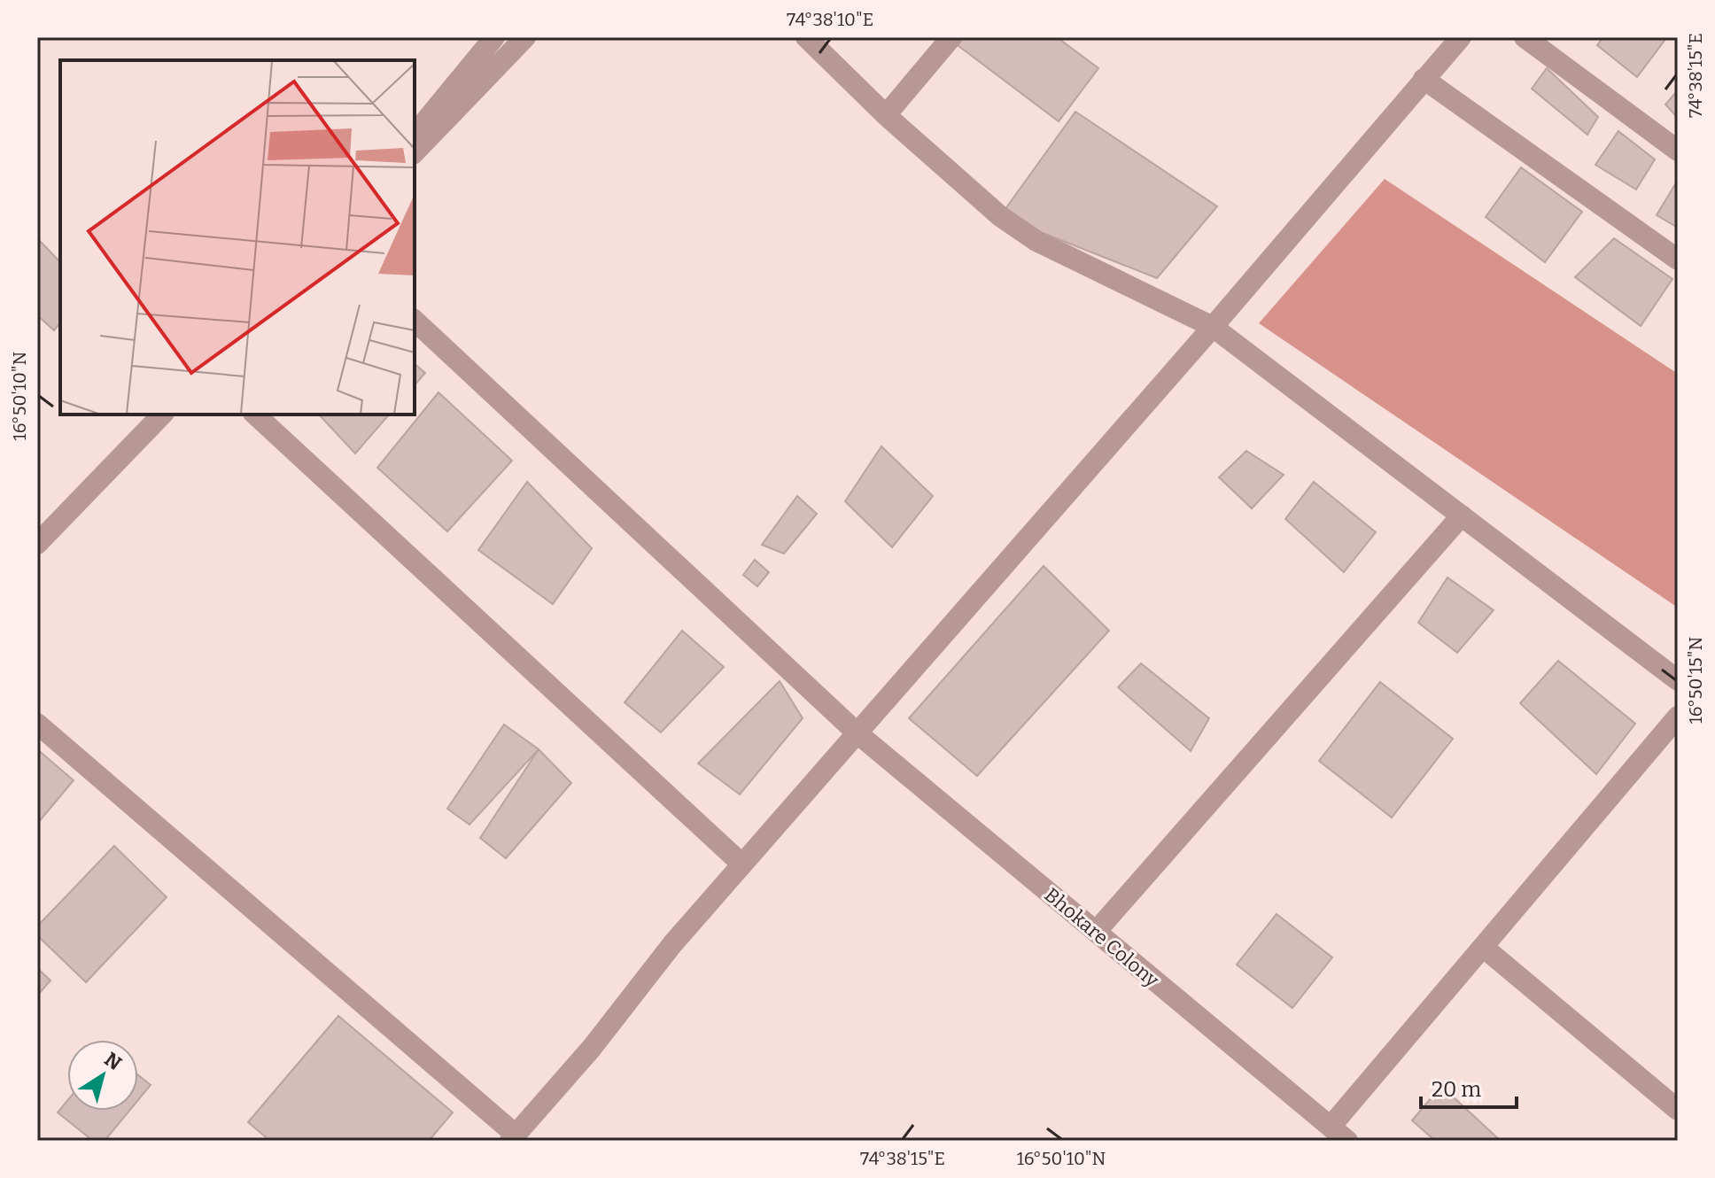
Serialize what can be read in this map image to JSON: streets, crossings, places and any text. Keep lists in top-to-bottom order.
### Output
{
  "streets": {
    "street": ["Bhokare Colony"]
  },
  "scale_bar": "20 m",
  "north": "top right",
  "coordinates": [
    "74°38'10\"E",
    "74°38'15\"E",
    "16°50'10\"N",
    "16°50'15\"N"
  ]
}
